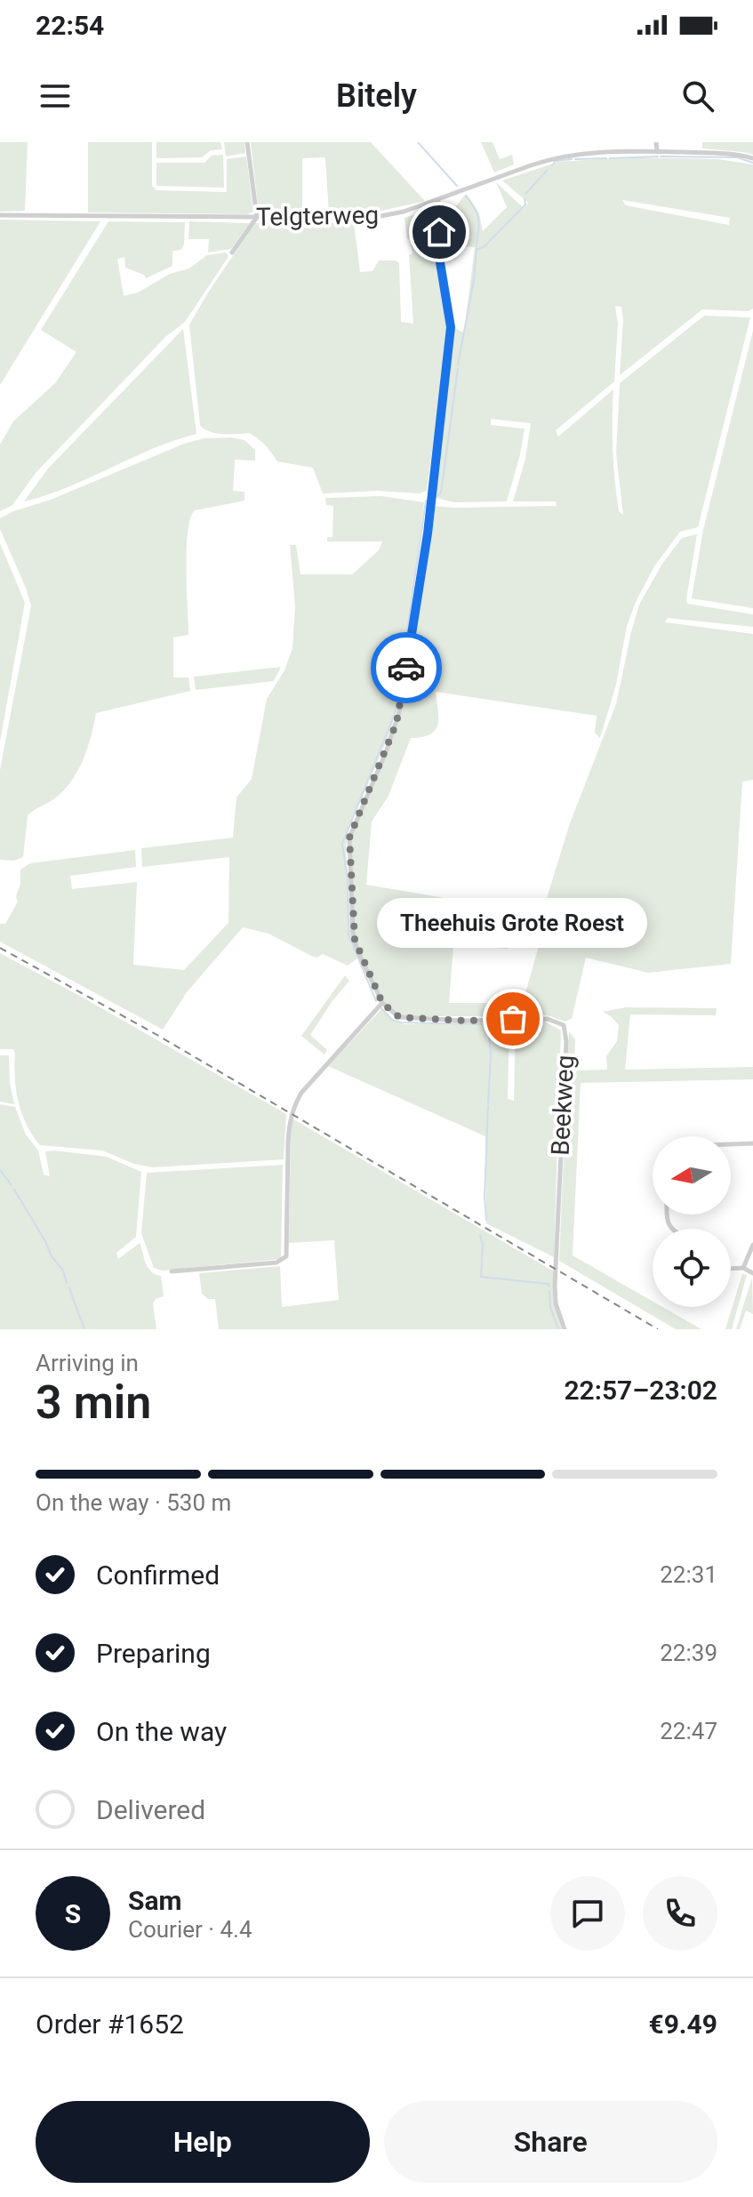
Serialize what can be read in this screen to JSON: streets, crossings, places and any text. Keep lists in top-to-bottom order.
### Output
{
  "streets": {
    "street": ["Telgterweg", "Beekweg"]
  },
  "places": ["Theehuis Grote Roest"],
  "north": "left",
  "page": {
    "status": "22:54",
    "header": "Bitely",
    "bubble": "Theehuis Grote Roest",
    "heading": ["3 min", "Arriving in", "22:57–23:02"],
    "panel": [
      "Sam",
      "Courier · 4.4",
      "Order #1652",
      "€9.49"
    ],
    "bar": "On the way · 530 m",
    "list": [
      ["Confirmed", "22:31"],
      ["Preparing", "22:39"],
      ["On the way", "22:47"],
      "Delivered"
    ],
    "round": "S",
    "buttons": ["Help", "Share"]
  }
}
